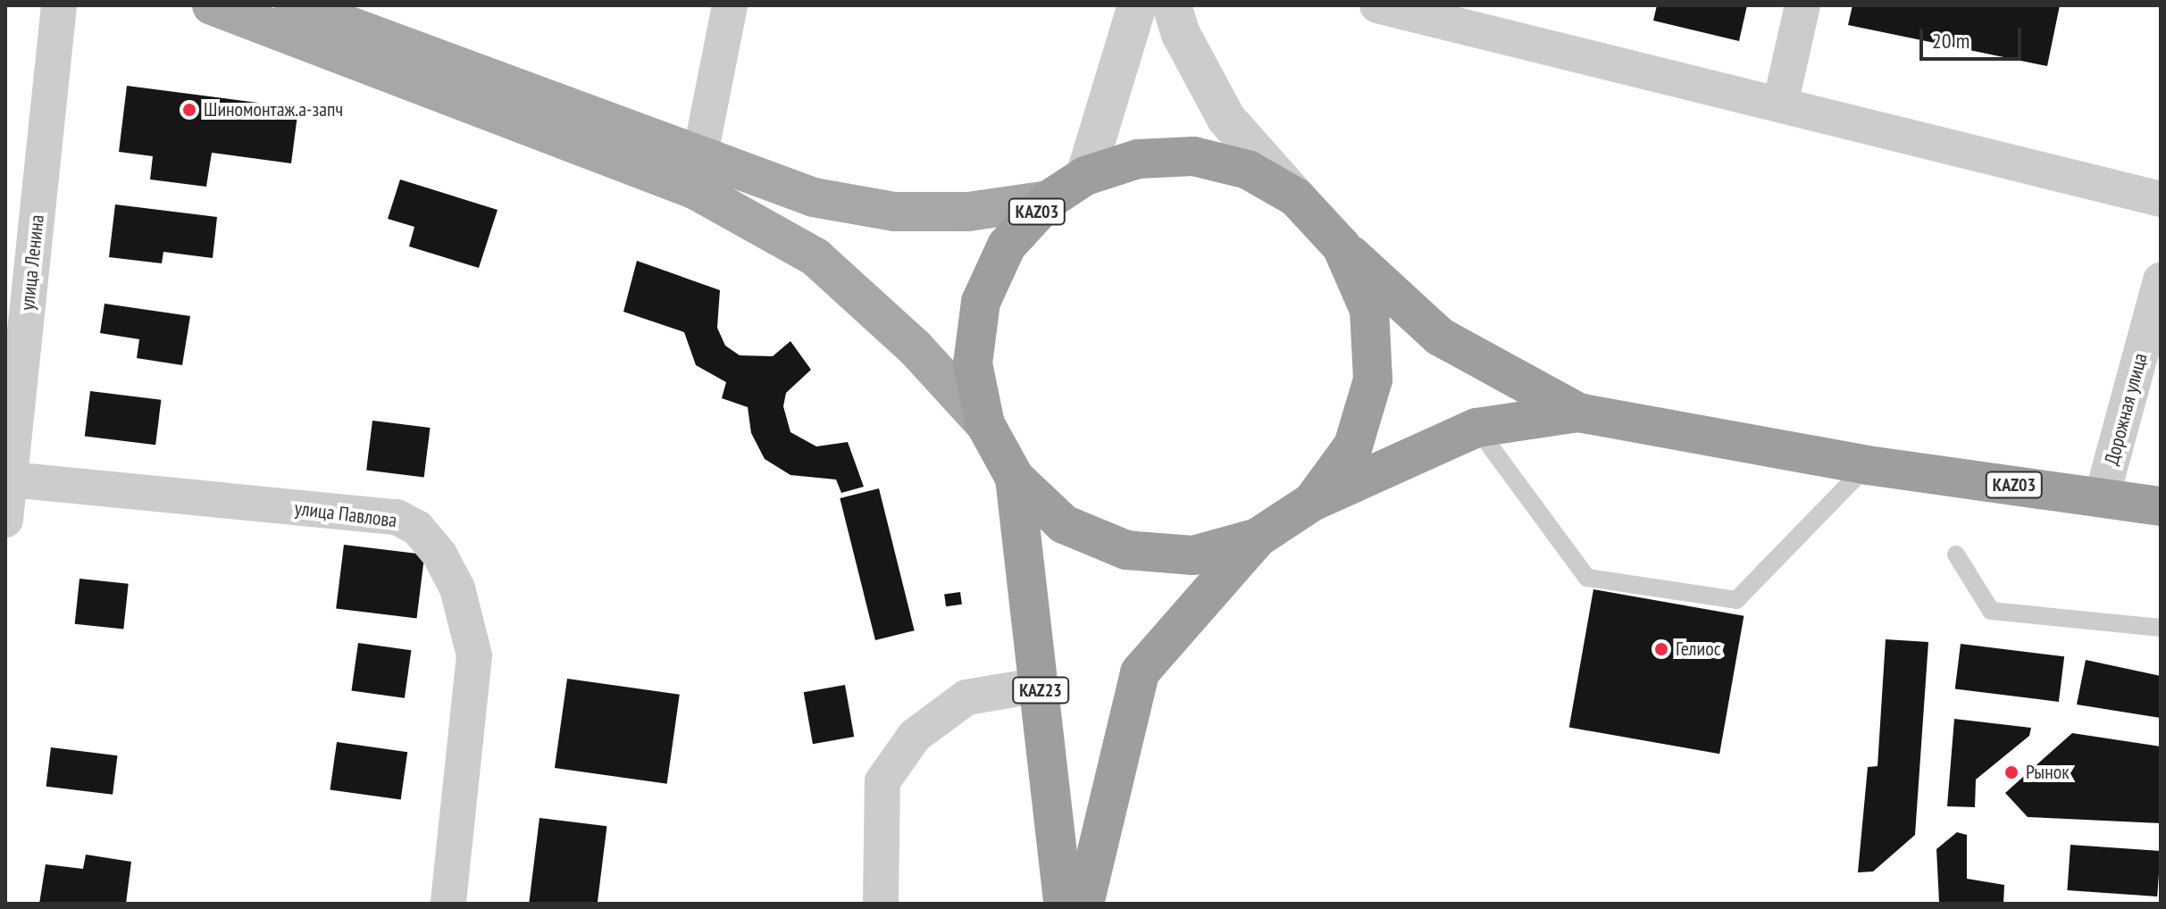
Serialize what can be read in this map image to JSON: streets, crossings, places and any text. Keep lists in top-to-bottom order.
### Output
{
  "streets": {
    "highway": ["KАZ03", "KAZ23"],
    "street": ["улица Ленина", "Дорожная улица", "улица Павлова"]
  },
  "crossings": [
    ["KАZ03", "Дорожная улица"],
    ["KАZ03", "KAZ23"],
    ["улица Ленина", "улица Павлова"]
  ],
  "places": ["Шиномонтаж.а-запч", "Гелиос", "Рынок"],
  "scale_bar": "20 m"
}
